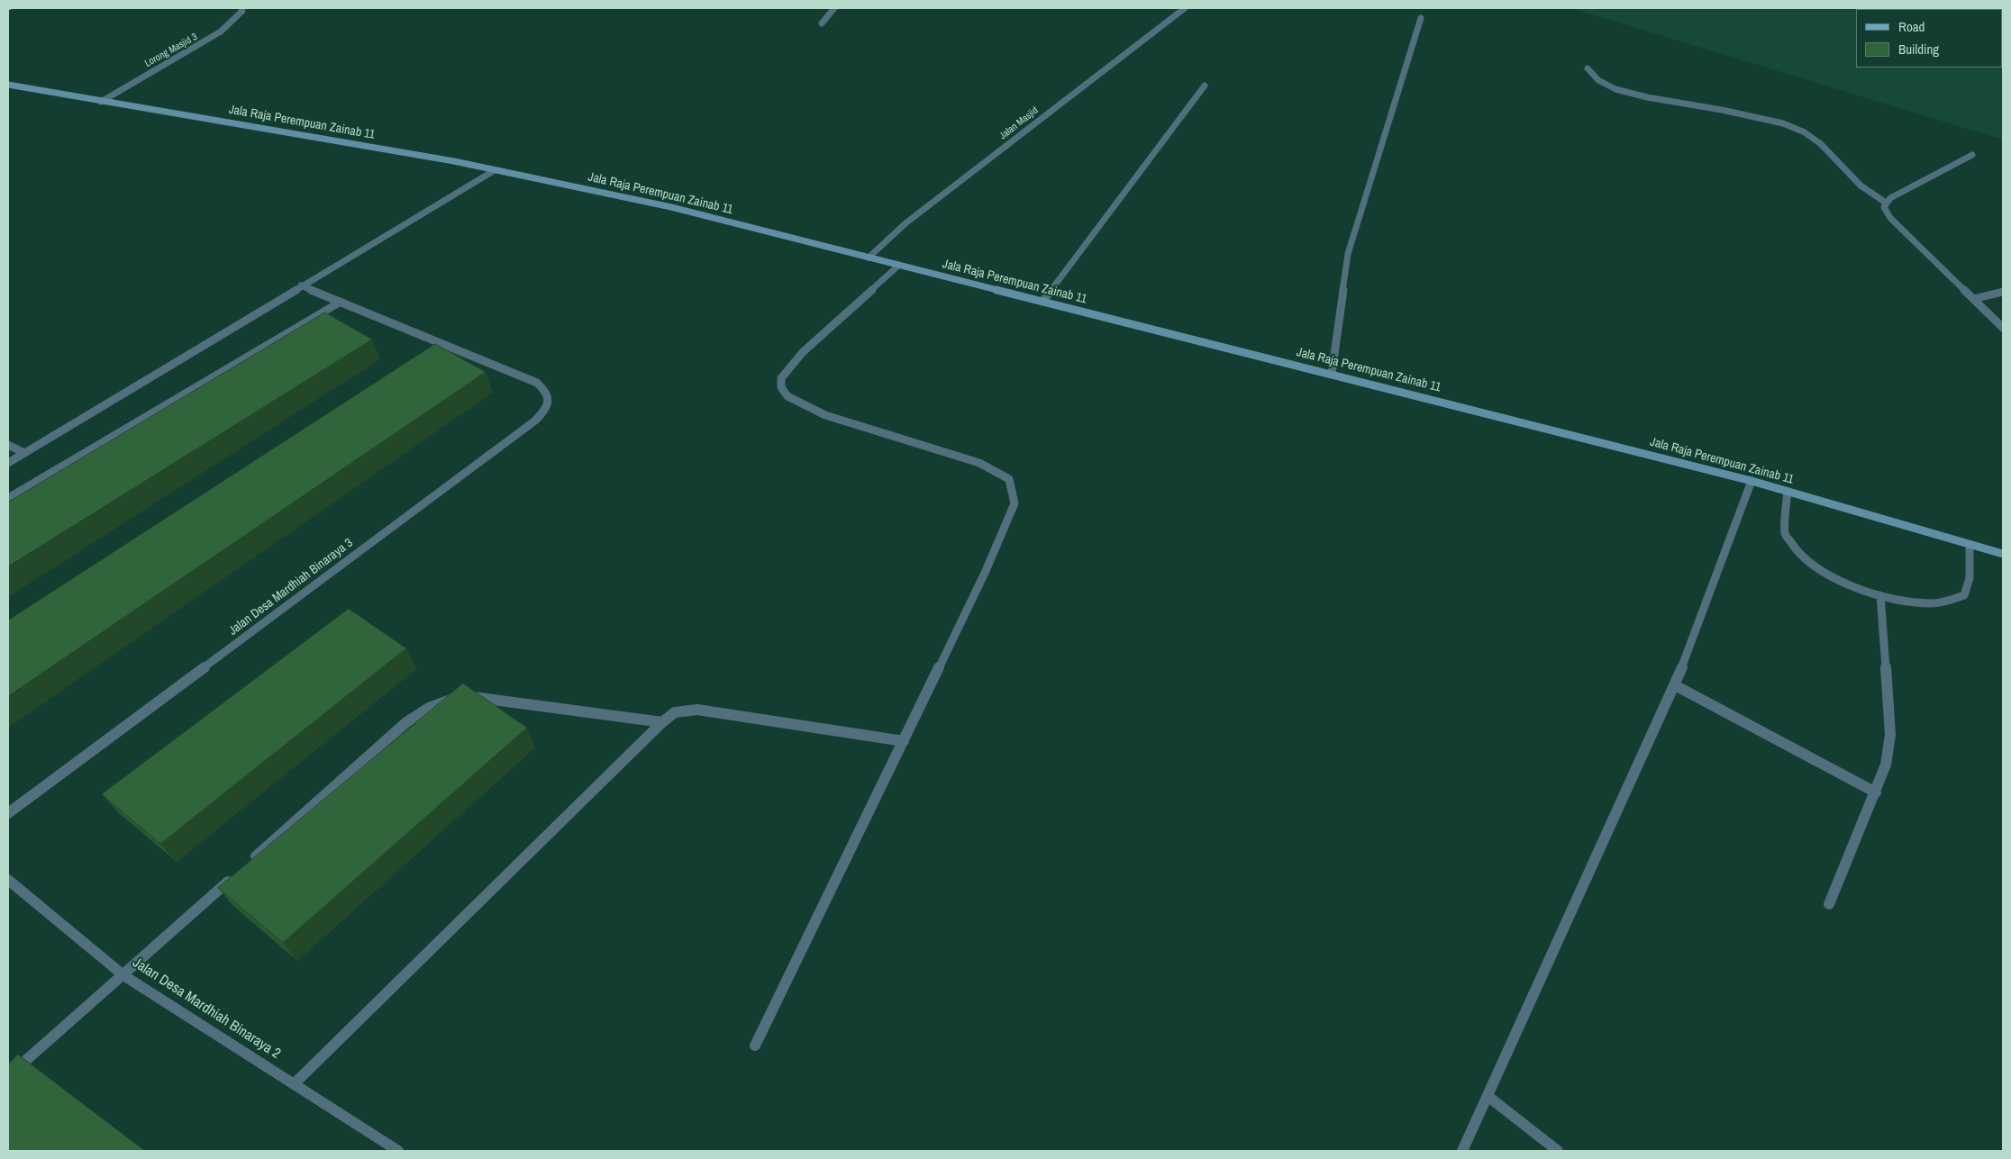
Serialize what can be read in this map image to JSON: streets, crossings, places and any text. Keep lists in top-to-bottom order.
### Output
{
  "streets": {
    "main road": ["Jala Raja Perempuan Zainab 11"],
    "street": [
      "Lorong Masjid 3",
      "Jalan Masjid",
      "Jalan Desa Mardhiah Binaraya 3",
      "Jalan Desa Mardhiah Binaraya 2"
    ]
  },
  "crossings": [
    ["Lorong Masjid 3", "Jala Raja Perempuan Zainab 11"],
    ["Jala Raja Perempuan Zainab 11", "Jalan Masjid"]
  ],
  "legend": ["Road", "Building"]
}
